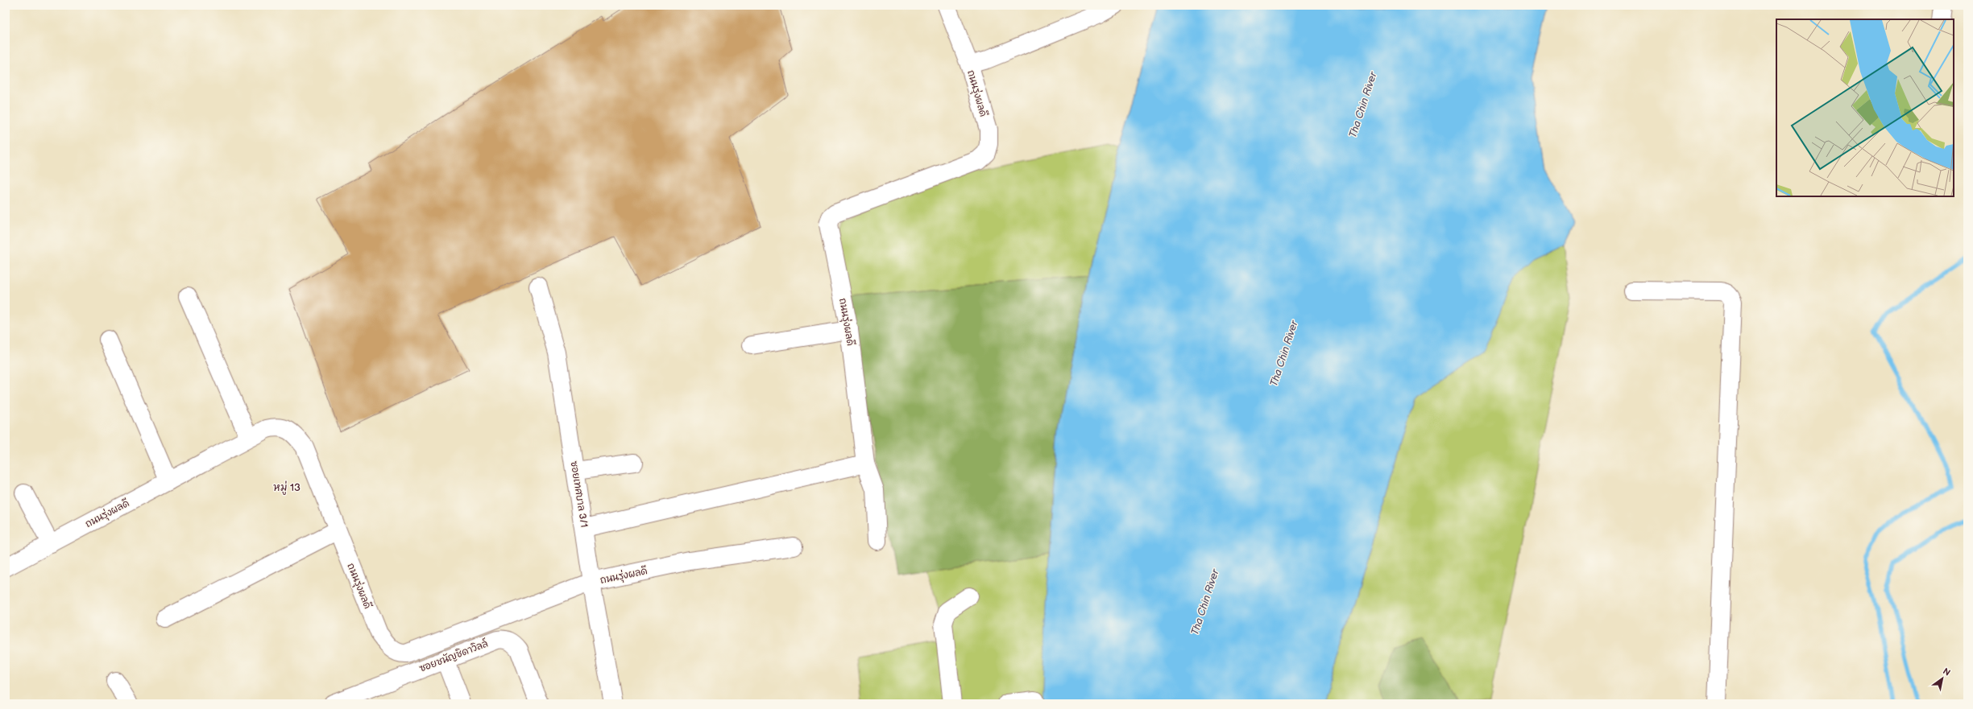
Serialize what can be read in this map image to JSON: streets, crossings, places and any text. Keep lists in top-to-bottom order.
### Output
{
  "streets": {
    "street": ["ถนนรุ่งผลดี", "ซอยเทศบาล 3/1", "ซอยชนัญชิดาวิลล์"]
  },
  "crossings": [
    ["ถนนรุ่งผลดี", "ซอยเทศบาล 3/1"]
  ],
  "districts": ["หมู่ 13"],
  "water": ["Tha Chin River"],
  "north": "top right"
}
